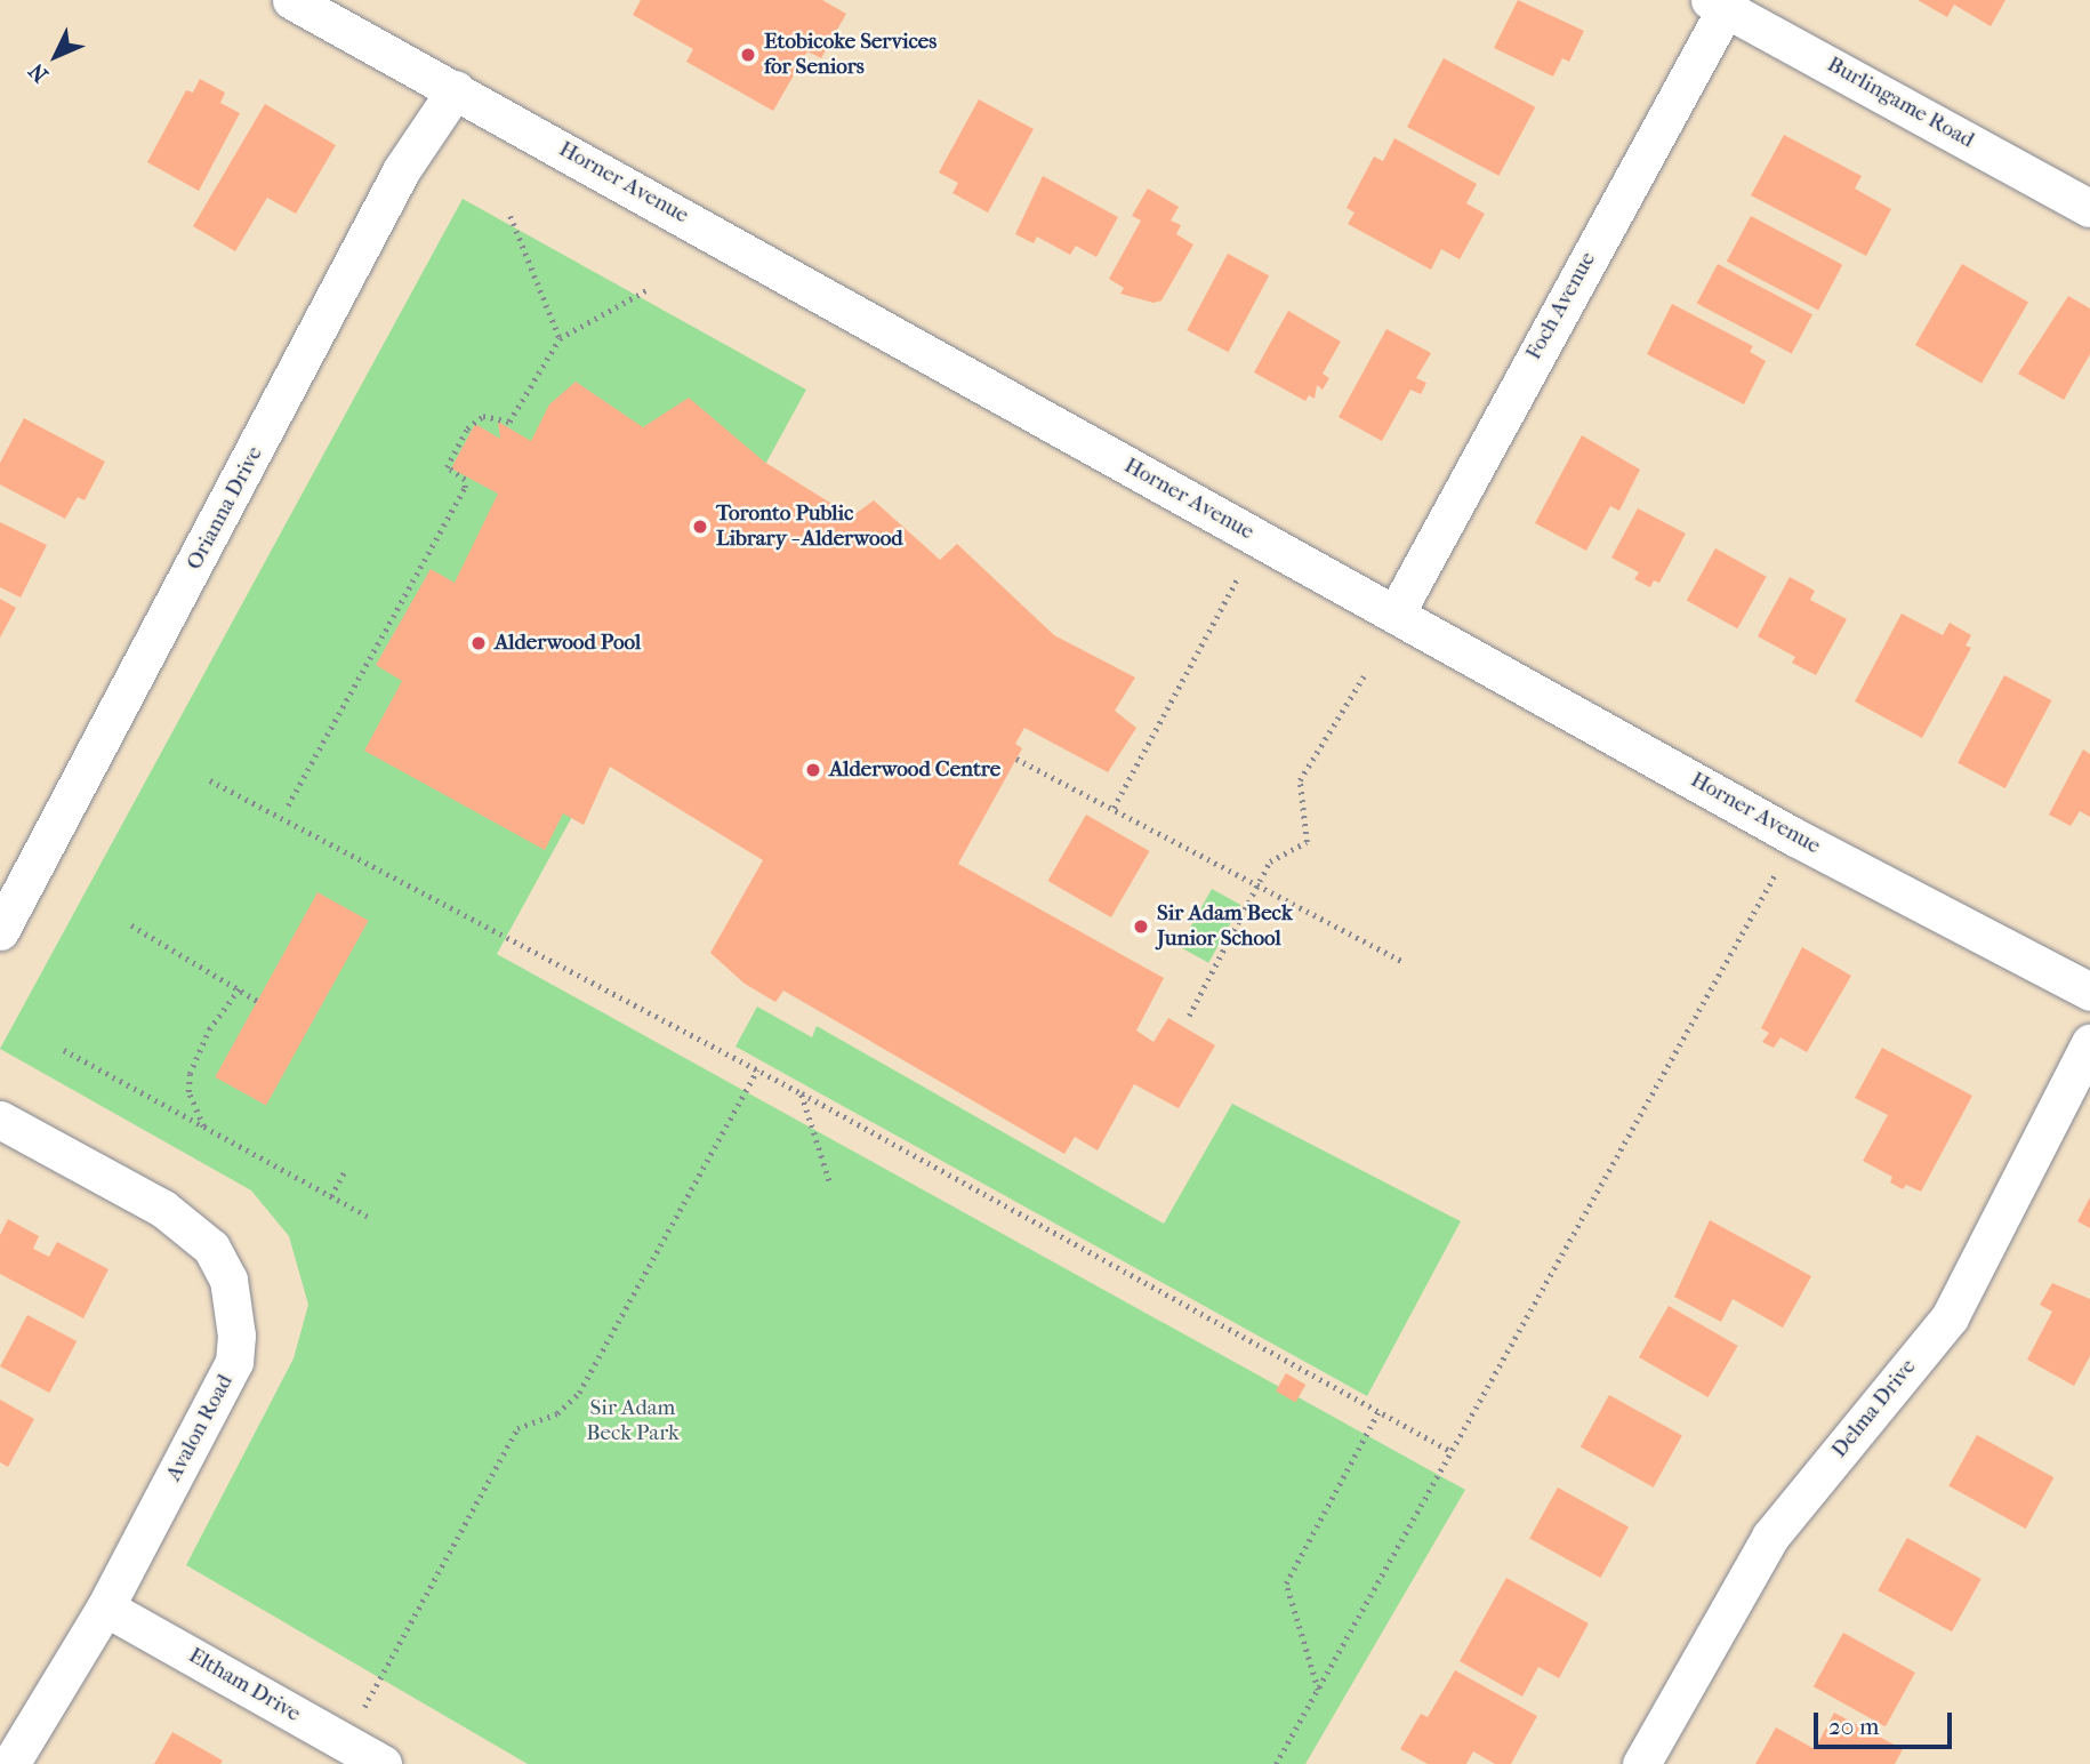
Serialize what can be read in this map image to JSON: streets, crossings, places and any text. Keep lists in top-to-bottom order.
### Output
{
  "streets": {
    "street": [
      "Burlingame Road",
      "Horner Avenue",
      "Foch Avenue",
      "Orianna Drive",
      "Delma Drive",
      "Avalon Road",
      "Eltham Drive"
    ]
  },
  "crossings": [
    ["Burlingame Road", "Foch Avenue"],
    ["Horner Avenue", "Foch Avenue"],
    ["Horner Avenue", "Orianna Drive"],
    ["Avalon Road", "Eltham Drive"]
  ],
  "parks": ["Sir Adam Beck Park"],
  "places": [
    "Etobicoke Services for Seniors",
    "Toronto Public Library - Alderwood",
    "Alderwood Pool",
    "Alderwood Centre",
    "Sir Adam Beck Junior School"
  ],
  "scale_bar": "20 m",
  "north": "bottom left"
}
